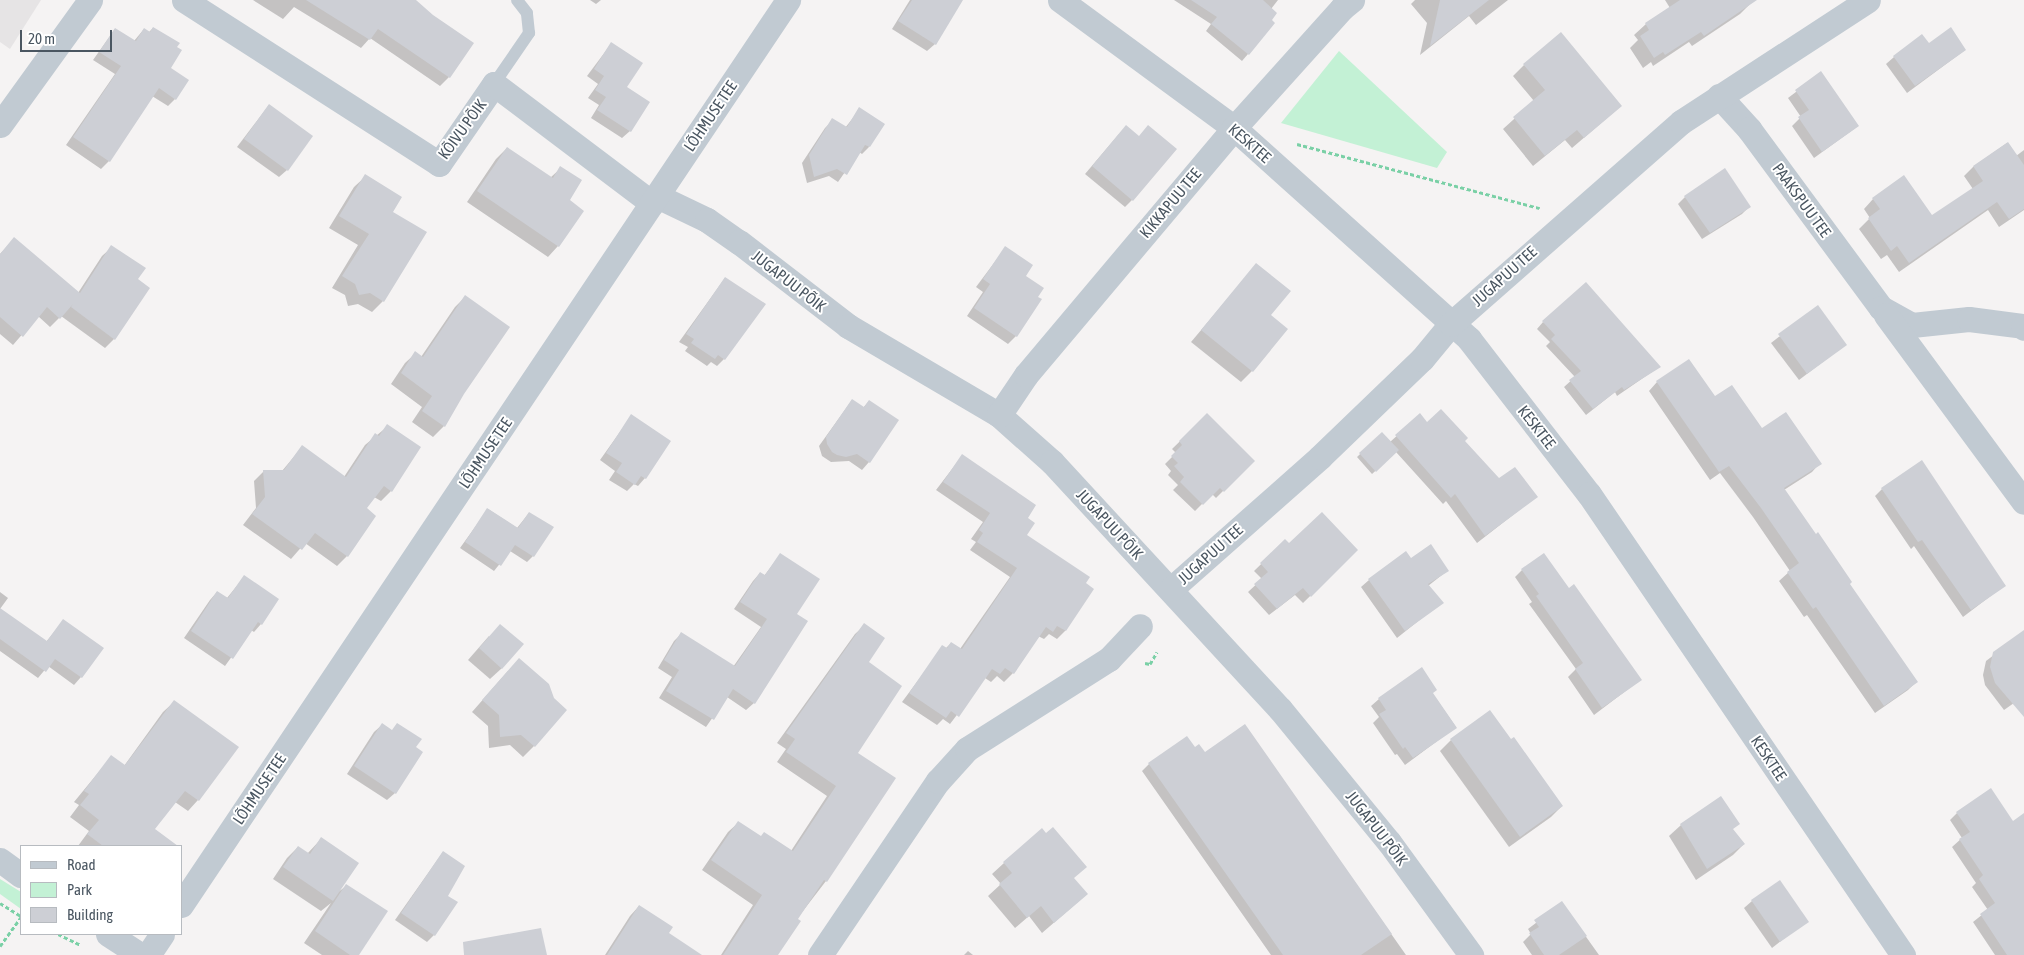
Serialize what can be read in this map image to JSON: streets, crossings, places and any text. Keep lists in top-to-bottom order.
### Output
{
  "streets": {
    "street": [
      "LÕHMUSE TEE",
      "KÕIVU PÕIK",
      "KESKTEE",
      "PAAKSPUU TEE",
      "KIKKAPUU TEE",
      "JUGAPUU TEE",
      "JUGAPUU PÕIK"
    ]
  },
  "crossings": [
    ["LÕHMUSE TEE", "KÕIVU PÕIK"],
    ["LÕHMUSE TEE", "JUGAPUU PÕIK"],
    ["KÕIVU PÕIK", "JUGAPUU PÕIK"],
    ["KESKTEE", "KIKKAPUU TEE"],
    ["KESKTEE", "JUGAPUU TEE"],
    ["PAAKSPUU TEE", "JUGAPUU TEE"],
    ["KIKKAPUU TEE", "JUGAPUU PÕIK"],
    ["JUGAPUU TEE", "JUGAPUU PÕIK"]
  ],
  "legend": ["Road", "Park", "Building"],
  "scale_bar": "20 m"
}
